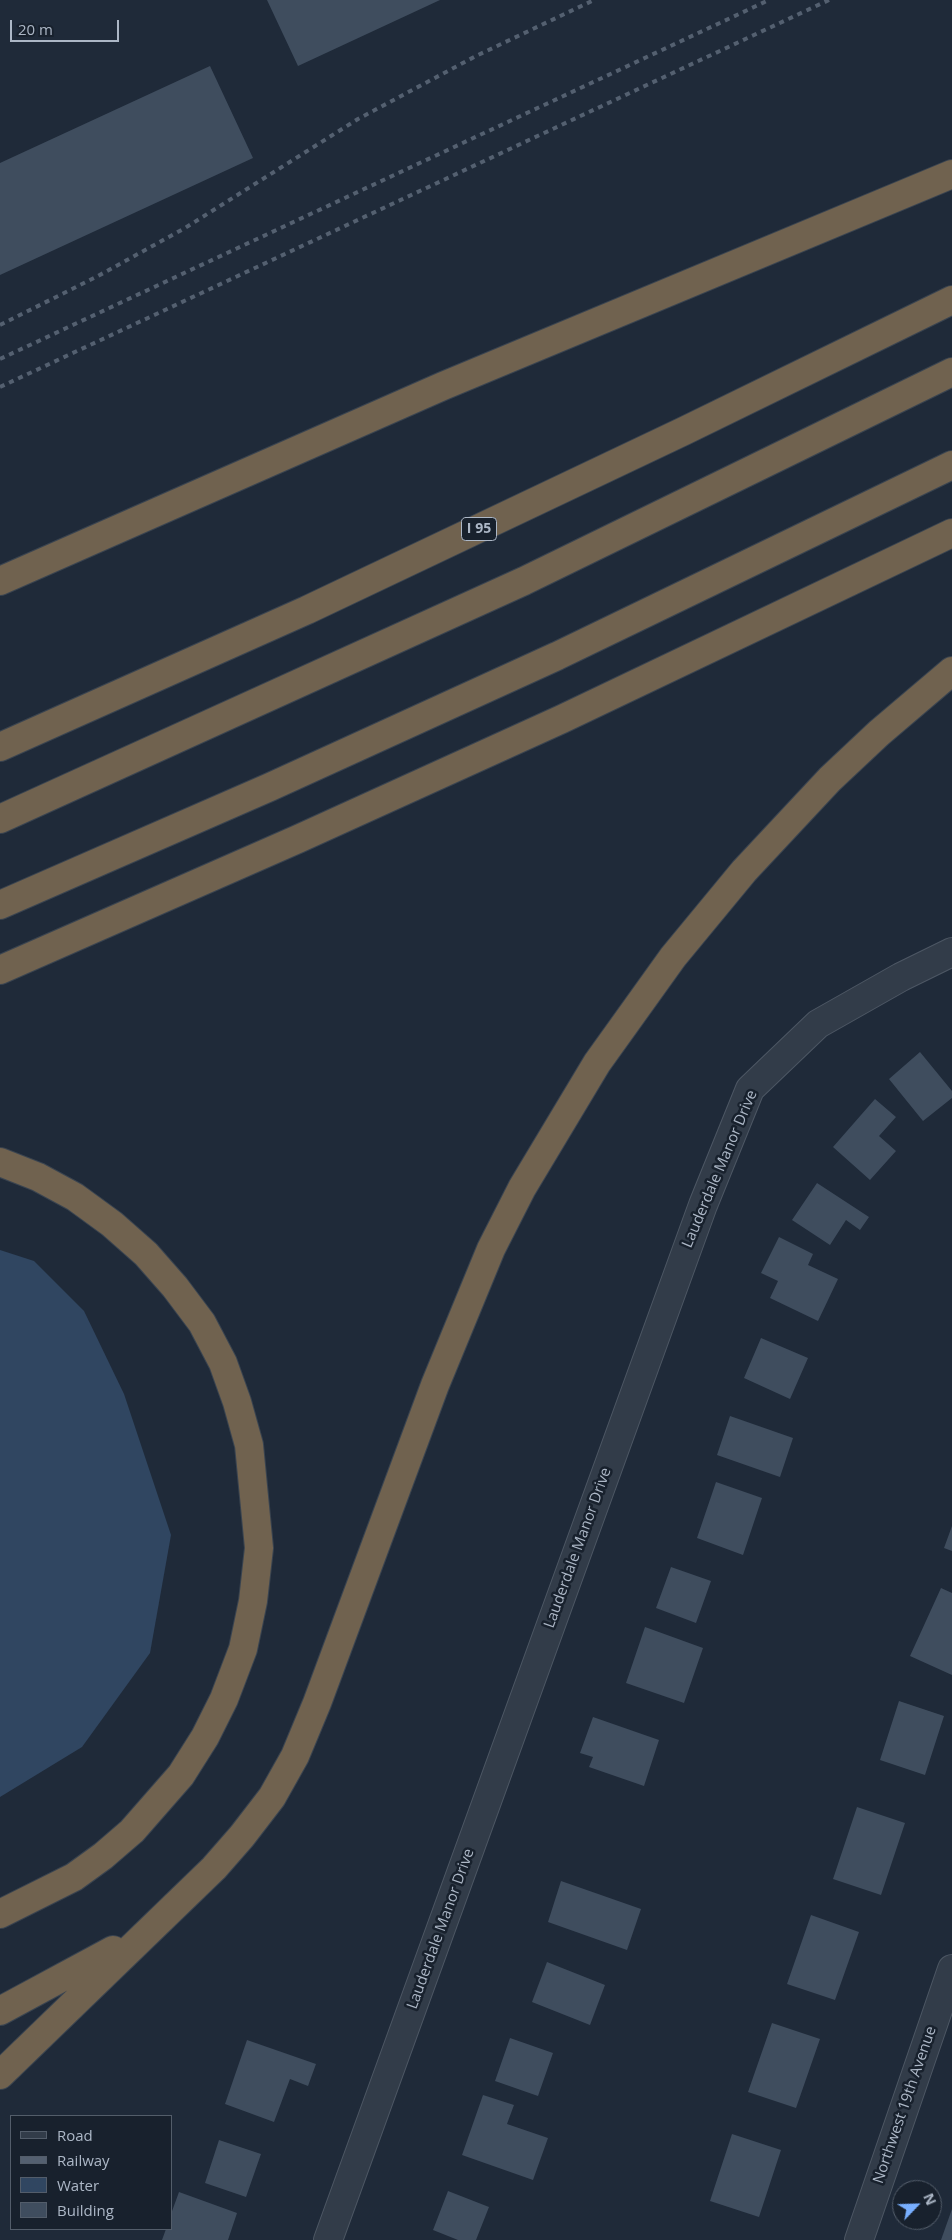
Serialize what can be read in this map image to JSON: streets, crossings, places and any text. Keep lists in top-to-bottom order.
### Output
{
  "streets": {
    "highway": ["I 95"],
    "street": ["Lauderdale Manor Drive", "Northwest 19th Avenue"]
  },
  "legend": [
    "Road",
    "Railway",
    "Water",
    "Building"
  ],
  "scale_bar": "20 m",
  "north": "top right"
}
